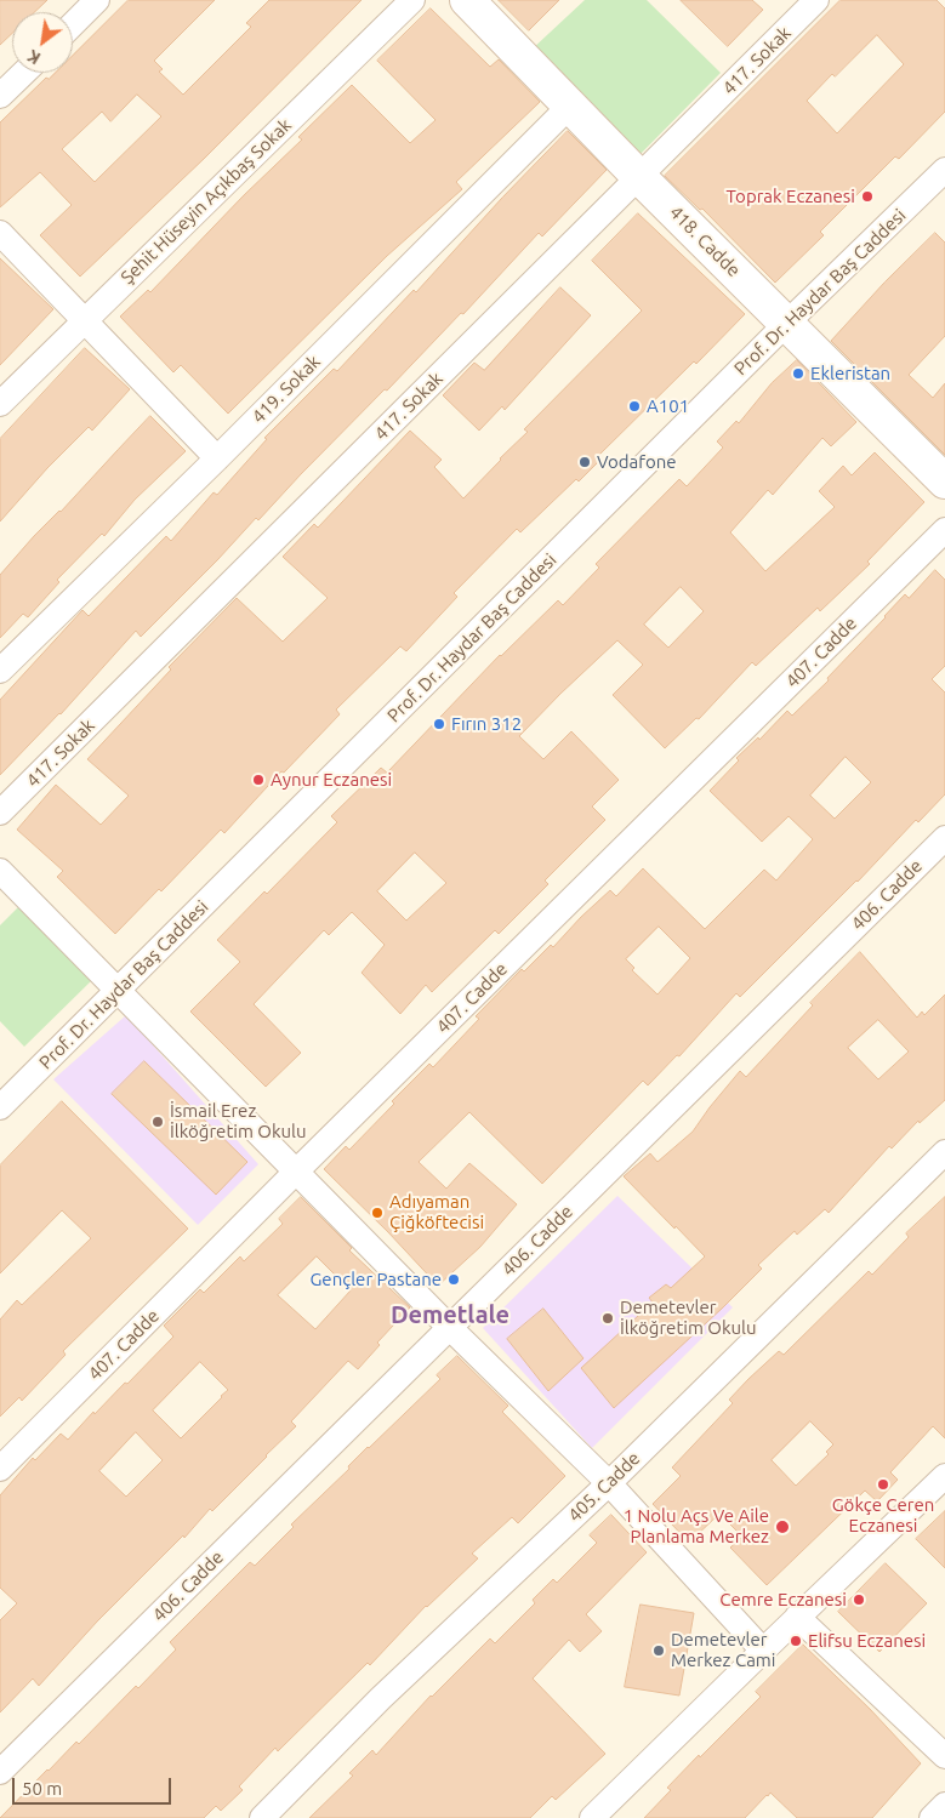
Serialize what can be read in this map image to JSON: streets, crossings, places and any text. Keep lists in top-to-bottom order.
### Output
{
  "streets": {
    "street": [
      "417. Sokak",
      "Şehit Hüseyin Açıkbaş Sokak",
      "418. Cadde",
      "Prof. Dr. Haydar Baş Caddesi",
      "419. Sokak",
      "407. Cadde",
      "406. Cadde",
      "405. Cadde"
    ]
  },
  "crossings": [
    ["417. Sokak", "418. Cadde"],
    ["418. Cadde", "Prof. Dr. Haydar Baş Caddesi"],
    ["418. Cadde", "419. Sokak"]
  ],
  "districts": ["Demetlale"],
  "places": [
    "Toprak Eczanesi",
    "Ekleristan",
    "A101",
    "Vodafone",
    "Fırın 312",
    "Aynur Eczanesi",
    "İsmail Erez İlköğretim Okulu",
    "Adıyaman Çiğköftecisi",
    "Gençler Pastane",
    "Demetevler İlköğretim Okulu",
    "Gökçe Ceren Eczanesi",
    "1 Nolu Açs Ve Aile Planlama Merkez",
    "Cemre Eczanesi",
    "Elifsu Eczanesi",
    "Demetevler Merkez Cami"
  ],
  "scale_bar": "50 m",
  "north": "bottom left"
}
